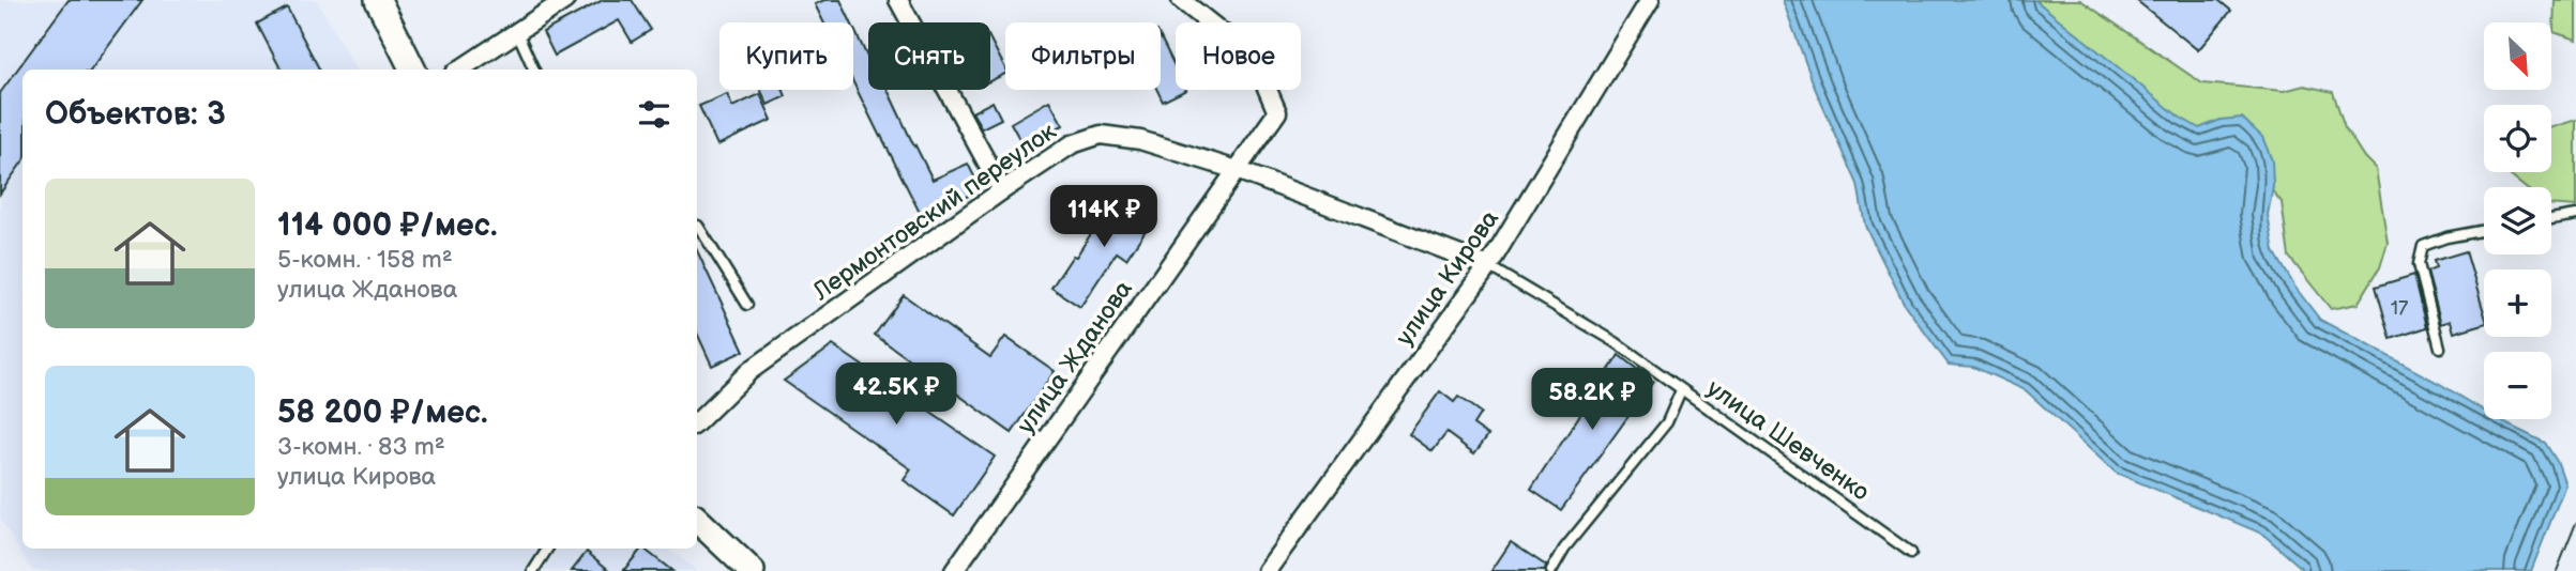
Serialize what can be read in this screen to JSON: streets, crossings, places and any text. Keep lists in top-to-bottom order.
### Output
{
  "streets": {
    "street": ["Лермонтовский переулок", "улица Кирова", "улица Жданова"],
    "lane": ["улица Шевченко"]
  },
  "crossings": [
    ["Лермонтовский переулок", "улица Кирова"],
    ["Лермонтовский переулок", "улица Жданова"],
    ["Лермонтовский переулок", "улица Шевченко"],
    ["улица Кирова", "улица Шевченко"]
  ],
  "house_numbers": ["17"],
  "north": "bottom right",
  "page": {
    "map_buttons": ["+", "−"],
    "chip": [
      "Купить",
      "Снять",
      "Фильтры",
      "Новое"
    ],
    "heading": "Объектов: 3",
    "list": [
      {
        "name": "114 000 ₽/мес.",
        "note": "5-комн. · 158 m² · улица Жданова"
      },
      {
        "name": "58 200 ₽/мес.",
        "note": "3-комн. · 83 m² · улица Кирова"
      }
    ],
    "price": ["114K ₽", "42.5K ₽", "58.2K ₽"]
  }
}
